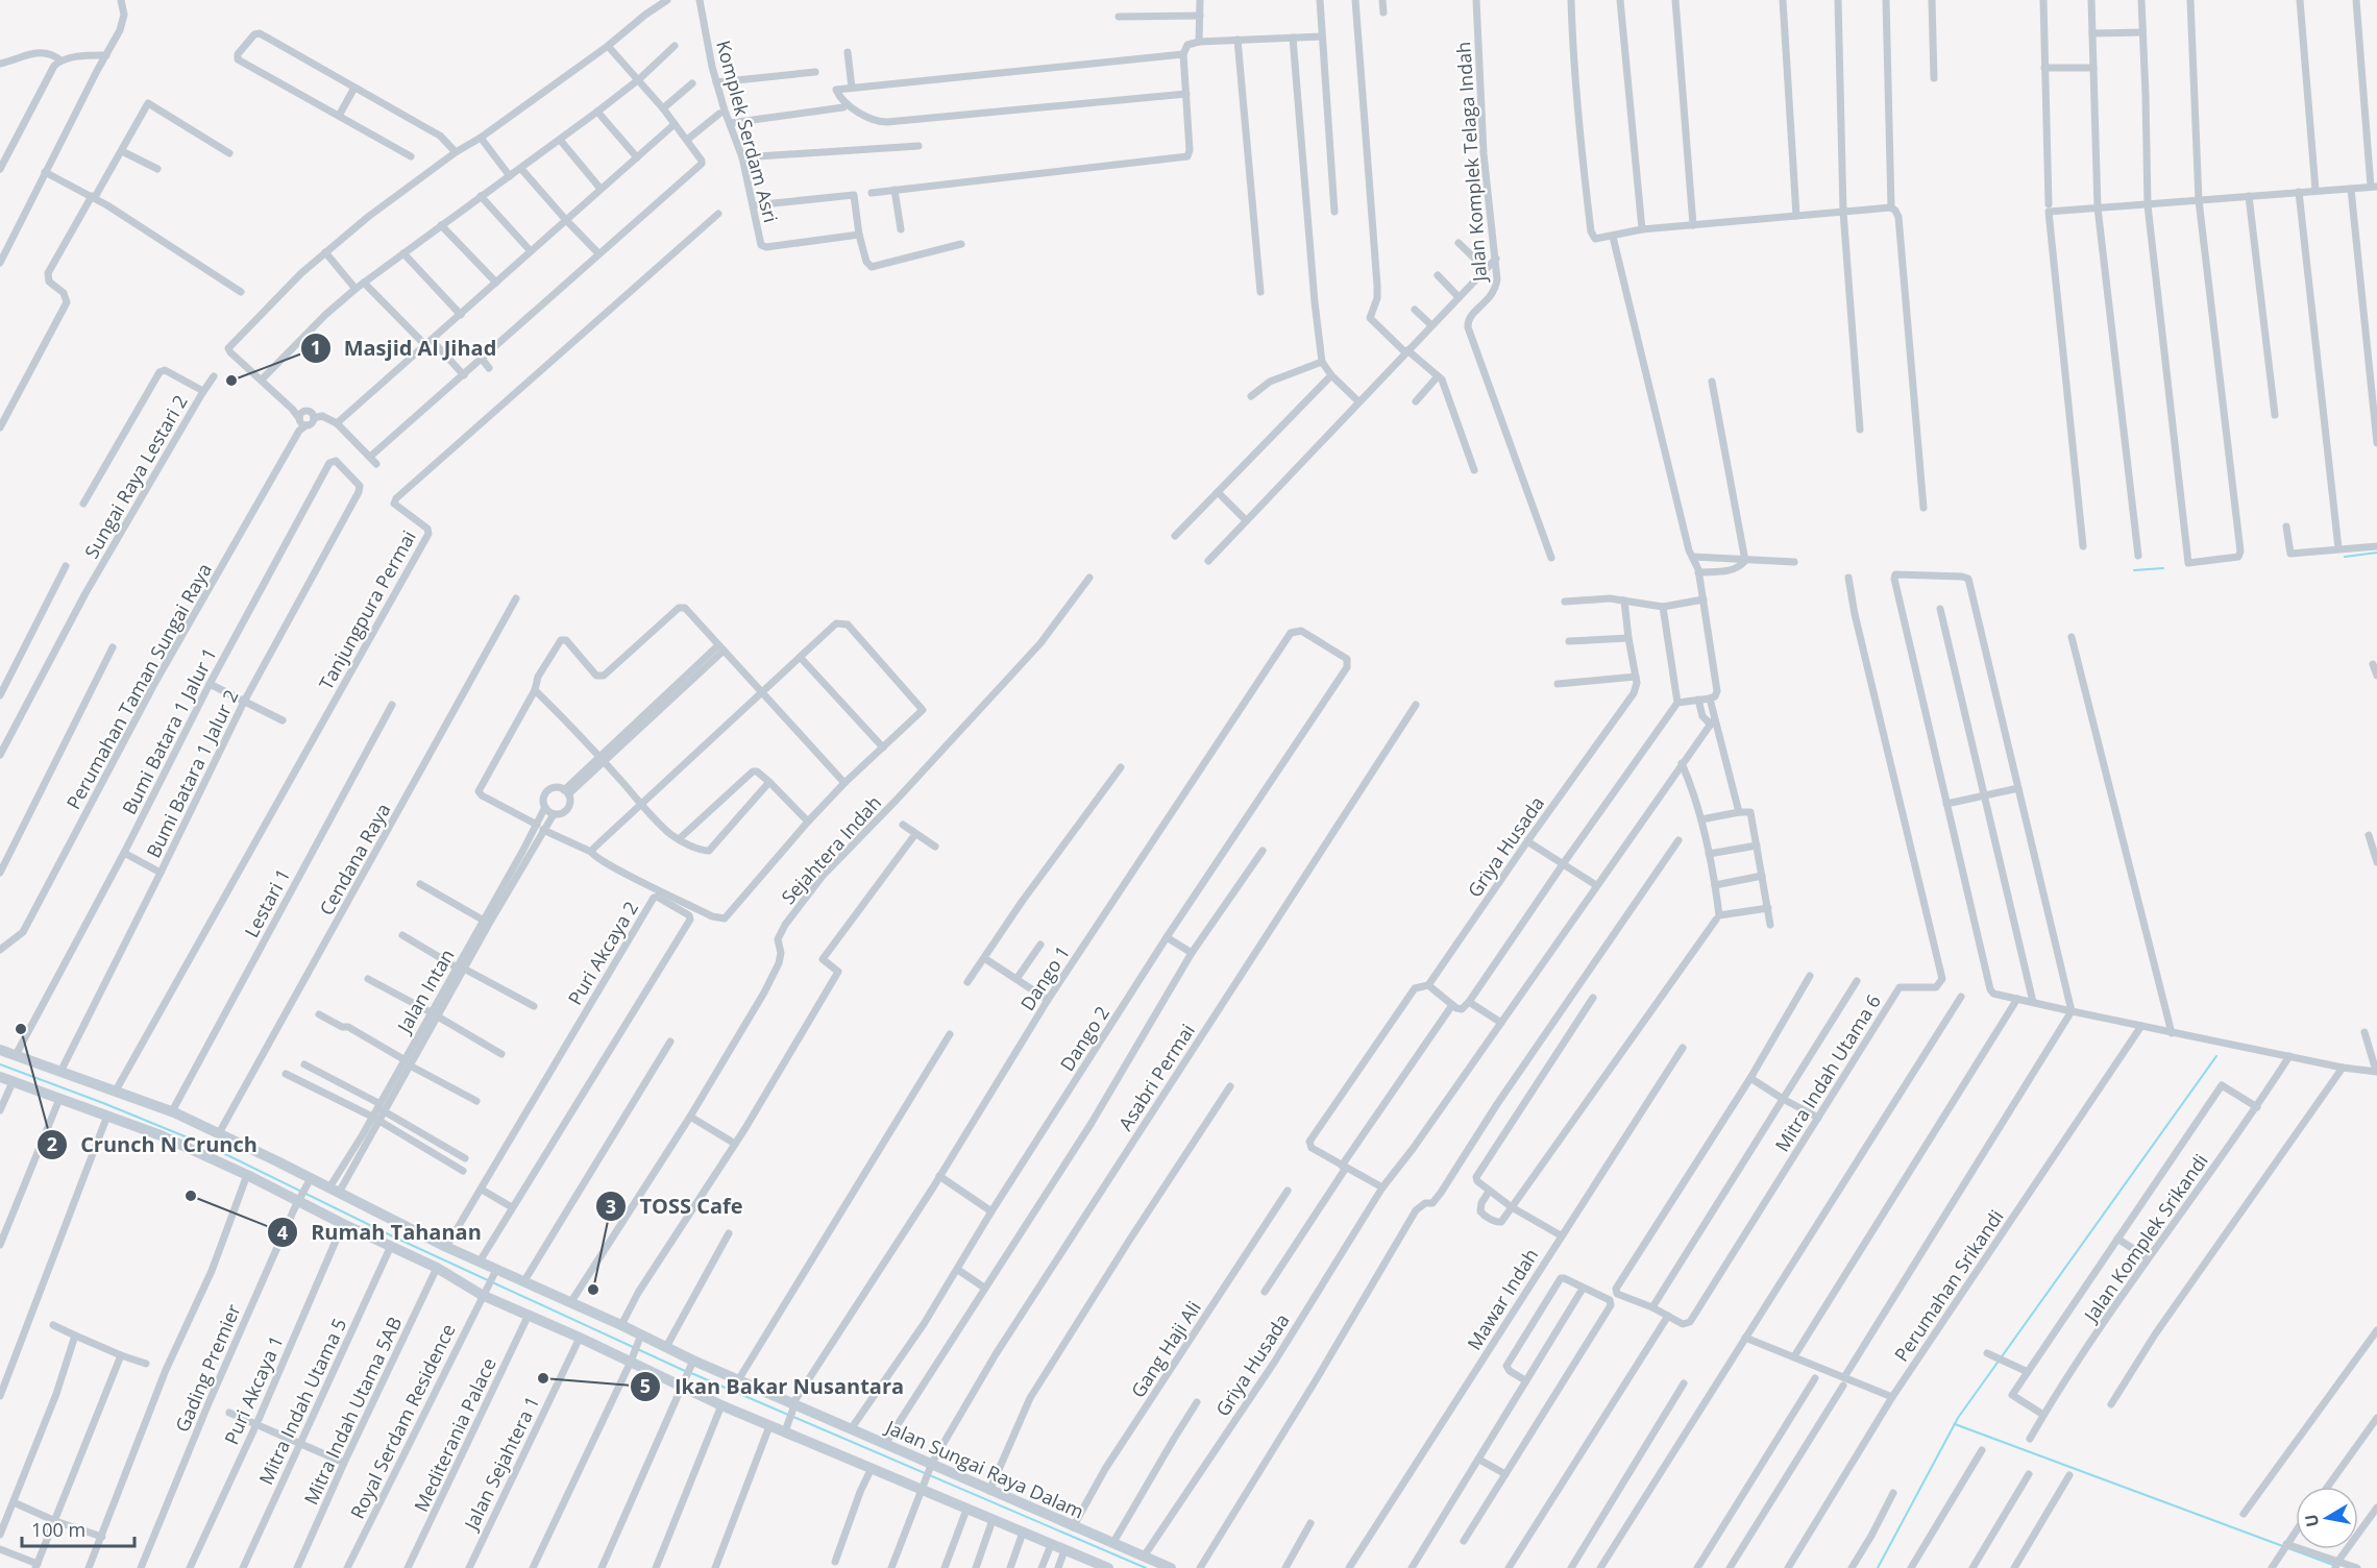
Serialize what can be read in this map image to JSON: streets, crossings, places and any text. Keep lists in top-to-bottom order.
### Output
{
  "streets": {
    "street": [
      "Komplek Serdam Asri",
      "Jalan Komplek Telaga Indah",
      "Sungai Raya Lestari 2",
      "Tanjungpura Permai",
      "Perumahan Taman Sungai Raya",
      "Bumi Batara 1 Jalur 1",
      "Bumi Batara 1 Jalur 2",
      "Griya Husada",
      "Sejahtera Indah",
      "Cendana Raya",
      "Lestari 1",
      "Puri Akcaya 2",
      "Dango 1",
      "Jalan Intan",
      "Dango 2",
      "Mitra Indah Utama 6",
      "Asabri Permai",
      "Jalan Komplek Srikandi",
      "Perumahan Srikandi",
      "Mawar Indah",
      "Gang Haji Ali",
      "Gading Premier",
      "Puri Akcaya 1",
      "Mitra Indah Utama 5",
      "Mitra Indah Utama 5AB",
      "Royal Serdam Residence",
      "Mediterania Palace",
      "Jalan Sejahtera 1",
      "Jalan Sungai Raya Dalam"
    ]
  },
  "crossings": [
    ["Tanjungpura Permai", "Jalan Sungai Raya Dalam"],
    ["Bumi Batara 1 Jalur 1", "Bumi Batara 1 Jalur 2"],
    ["Bumi Batara 1 Jalur 1", "Jalan Sungai Raya Dalam"],
    ["Bumi Batara 1 Jalur 2", "Jalan Sungai Raya Dalam"],
    ["Griya Husada", "Jalan Sungai Raya Dalam"],
    ["Sejahtera Indah", "Jalan Sungai Raya Dalam"],
    ["Cendana Raya", "Jalan Sungai Raya Dalam"],
    ["Lestari 1", "Jalan Sungai Raya Dalam"],
    ["Puri Akcaya 2", "Jalan Sungai Raya Dalam"],
    ["Dango 1", "Dango 2"],
    ["Dango 1", "Jalan Sungai Raya Dalam"],
    ["Dango 2", "Jalan Sungai Raya Dalam"],
    ["Asabri Permai", "Jalan Sungai Raya Dalam"],
    ["Gang Haji Ali", "Jalan Sungai Raya Dalam"],
    ["Gading Premier", "Jalan Sungai Raya Dalam"],
    ["Royal Serdam Residence", "Jalan Sungai Raya Dalam"]
  ],
  "places": [
    "Masjid Al Jihad",
    "Crunch N Crunch",
    "Rumah Tahanan",
    "TOSS Cafe",
    "Ikan Bakar Nusantara"
  ],
  "scale_bar": "100 m",
  "north": "left"
}
